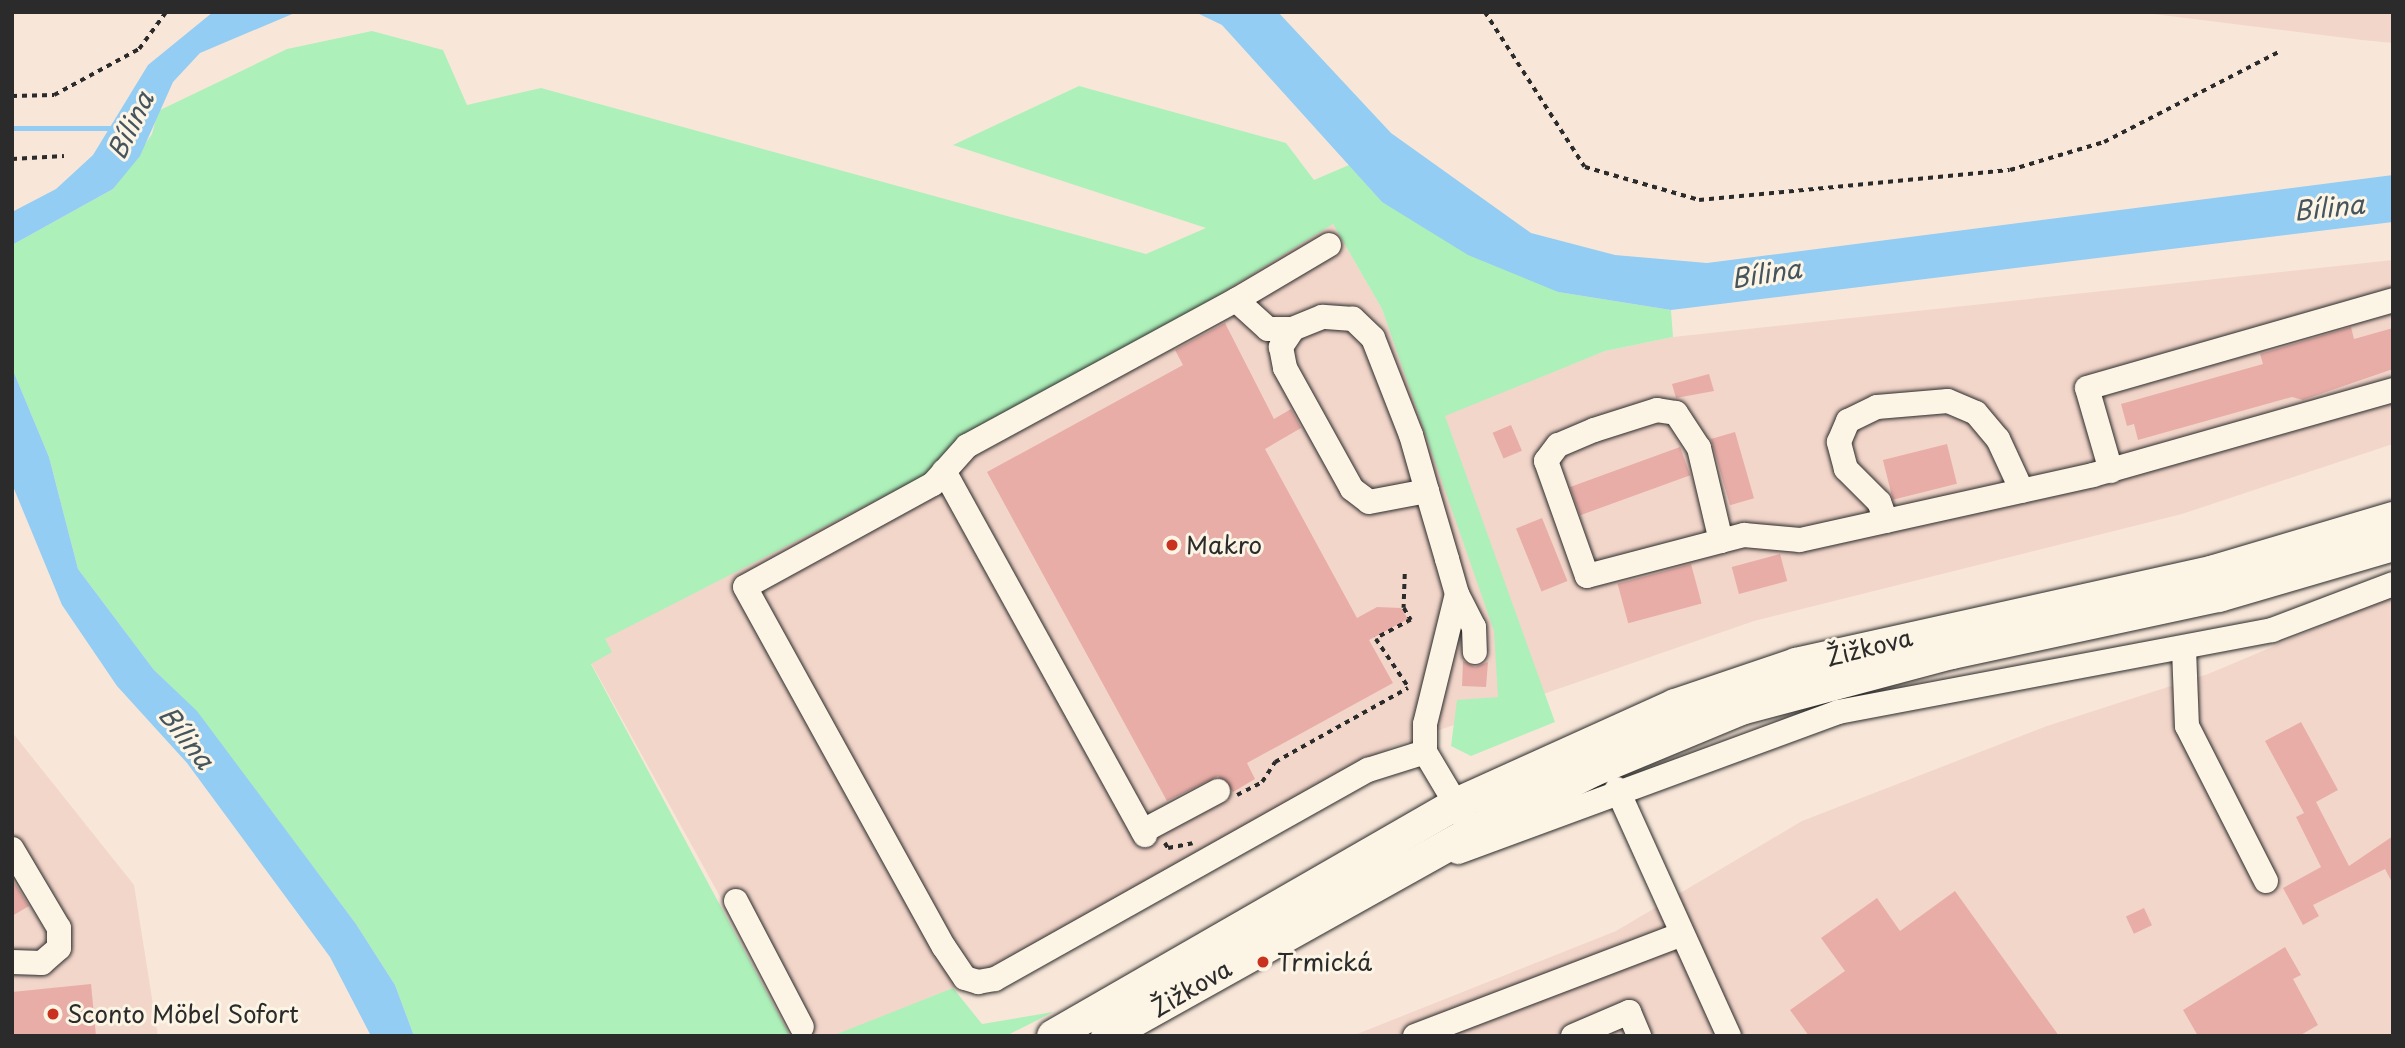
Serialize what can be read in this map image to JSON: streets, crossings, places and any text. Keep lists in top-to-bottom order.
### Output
{
  "streets": {
    "main road": ["Žižkova"]
  },
  "water": ["Bílina"],
  "places": ["Makro", "Trmická", "Sconto Möbel Sofort"]
}
